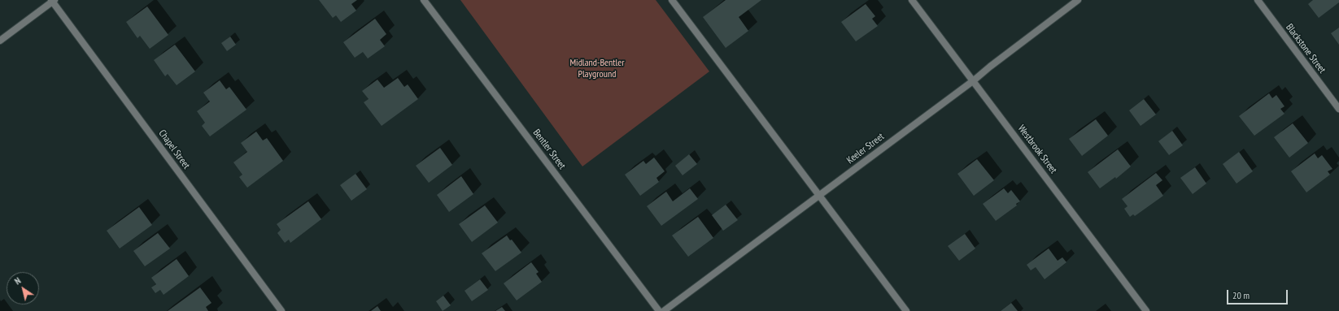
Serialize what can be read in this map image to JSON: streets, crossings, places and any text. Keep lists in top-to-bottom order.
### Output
{
  "streets": {
    "street": [
      "Blackstone Street",
      "Keeler Street",
      "Chapel Street",
      "Bentler Street",
      "Westbrook Street"
    ]
  },
  "crossings": [
    ["Keeler Street", "Westbrook Street"]
  ],
  "parks": ["Midland-Bentler Playground"],
  "scale_bar": "20 m",
  "north": "top left"
}
